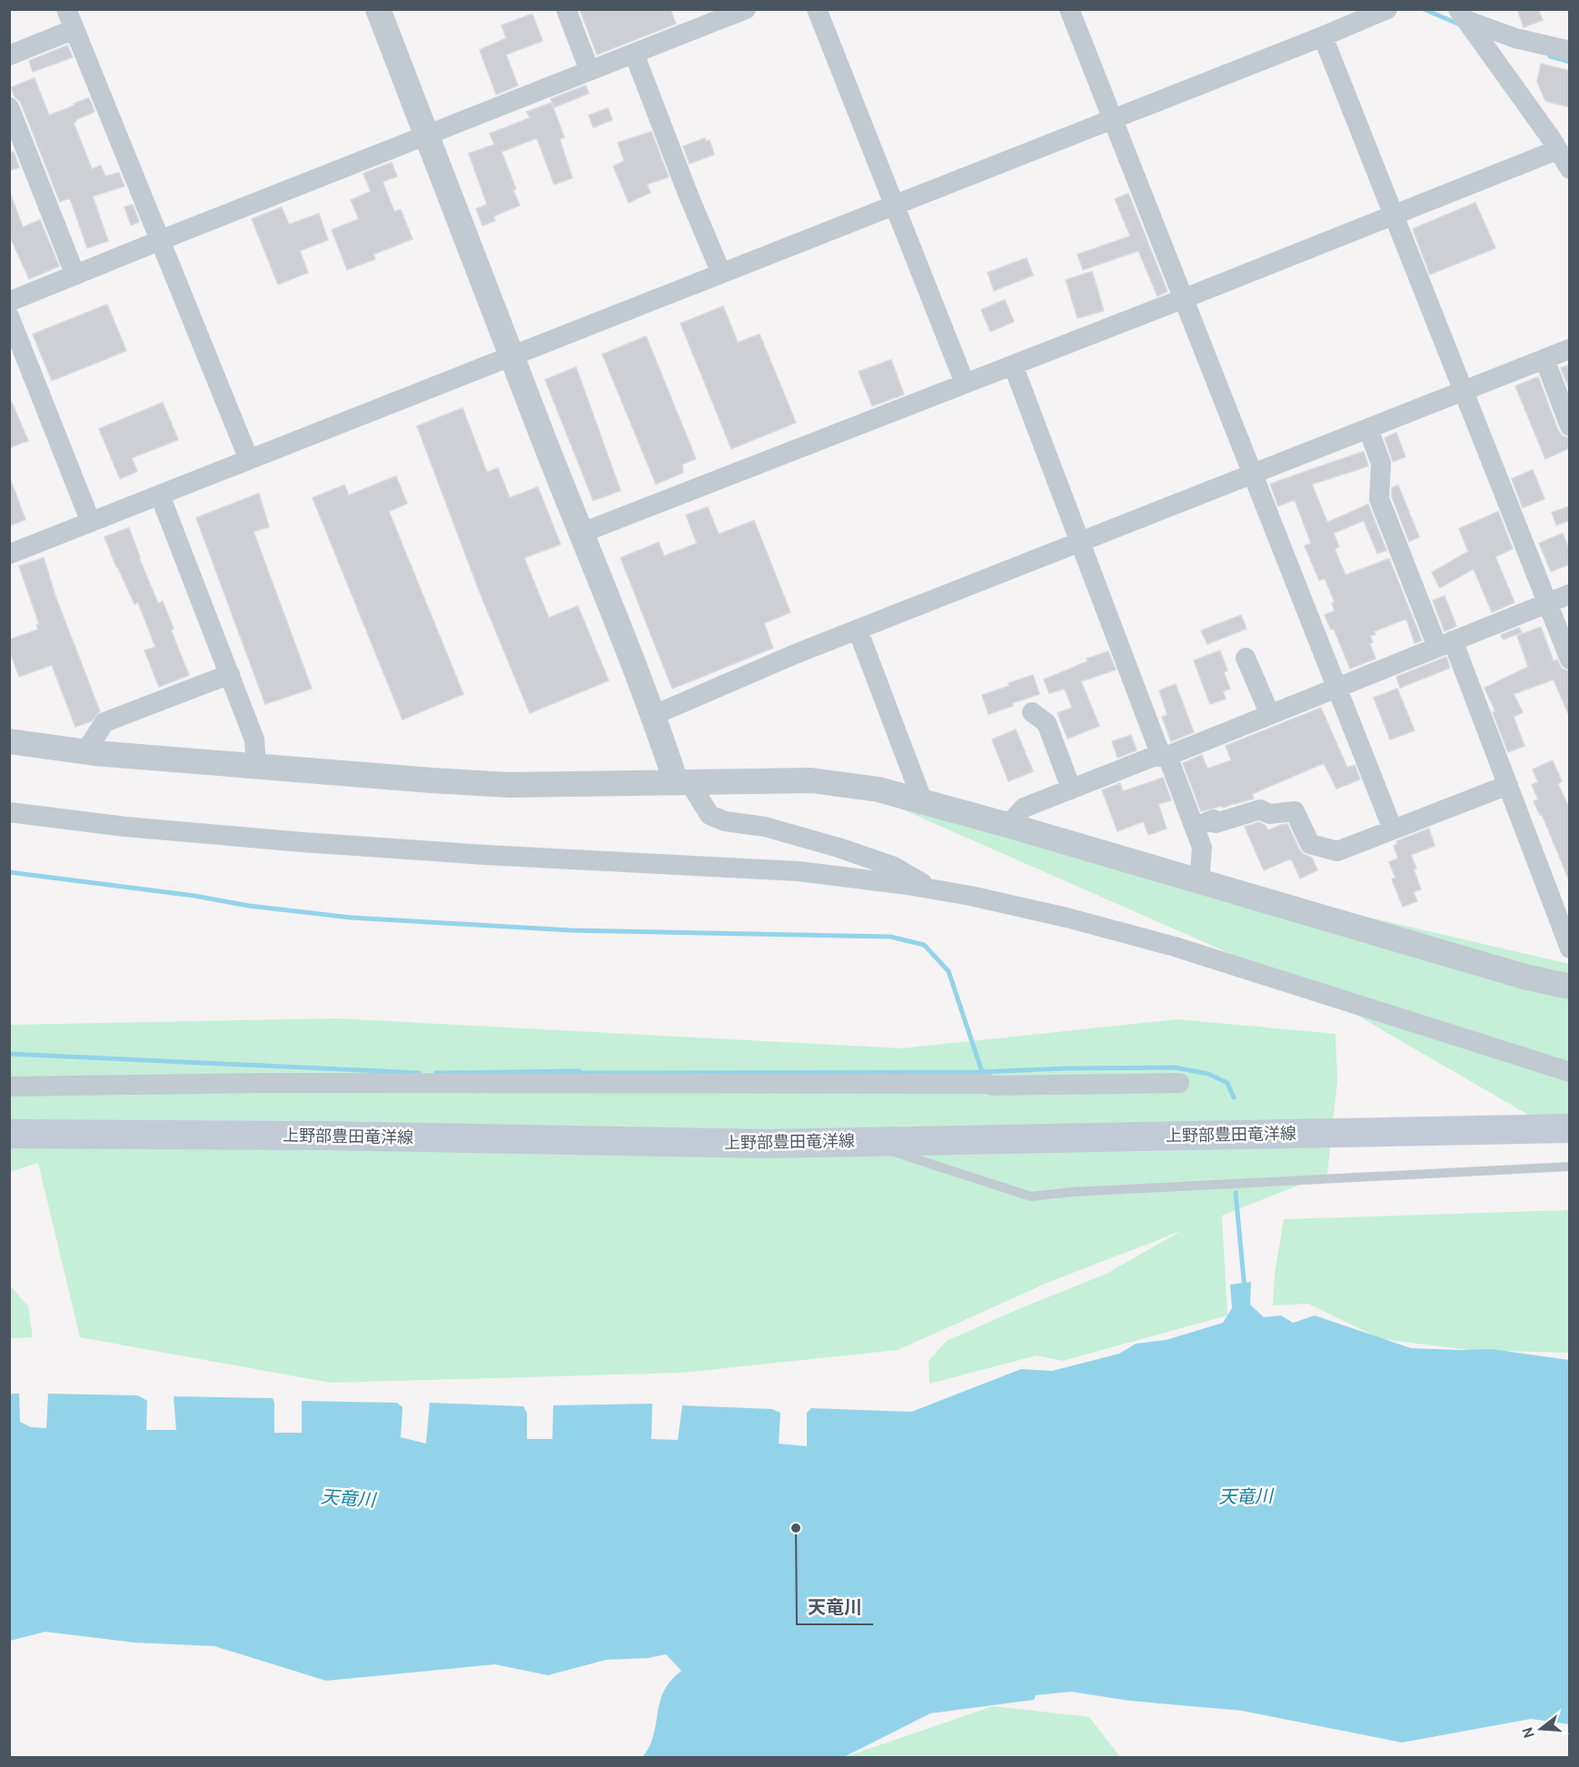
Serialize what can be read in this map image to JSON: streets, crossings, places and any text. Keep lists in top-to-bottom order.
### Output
{
  "streets": {
    "main road": ["上野部豊田竜洋線"]
  },
  "water": ["天竜川"],
  "places": ["天竜川"],
  "north": "left"
}
